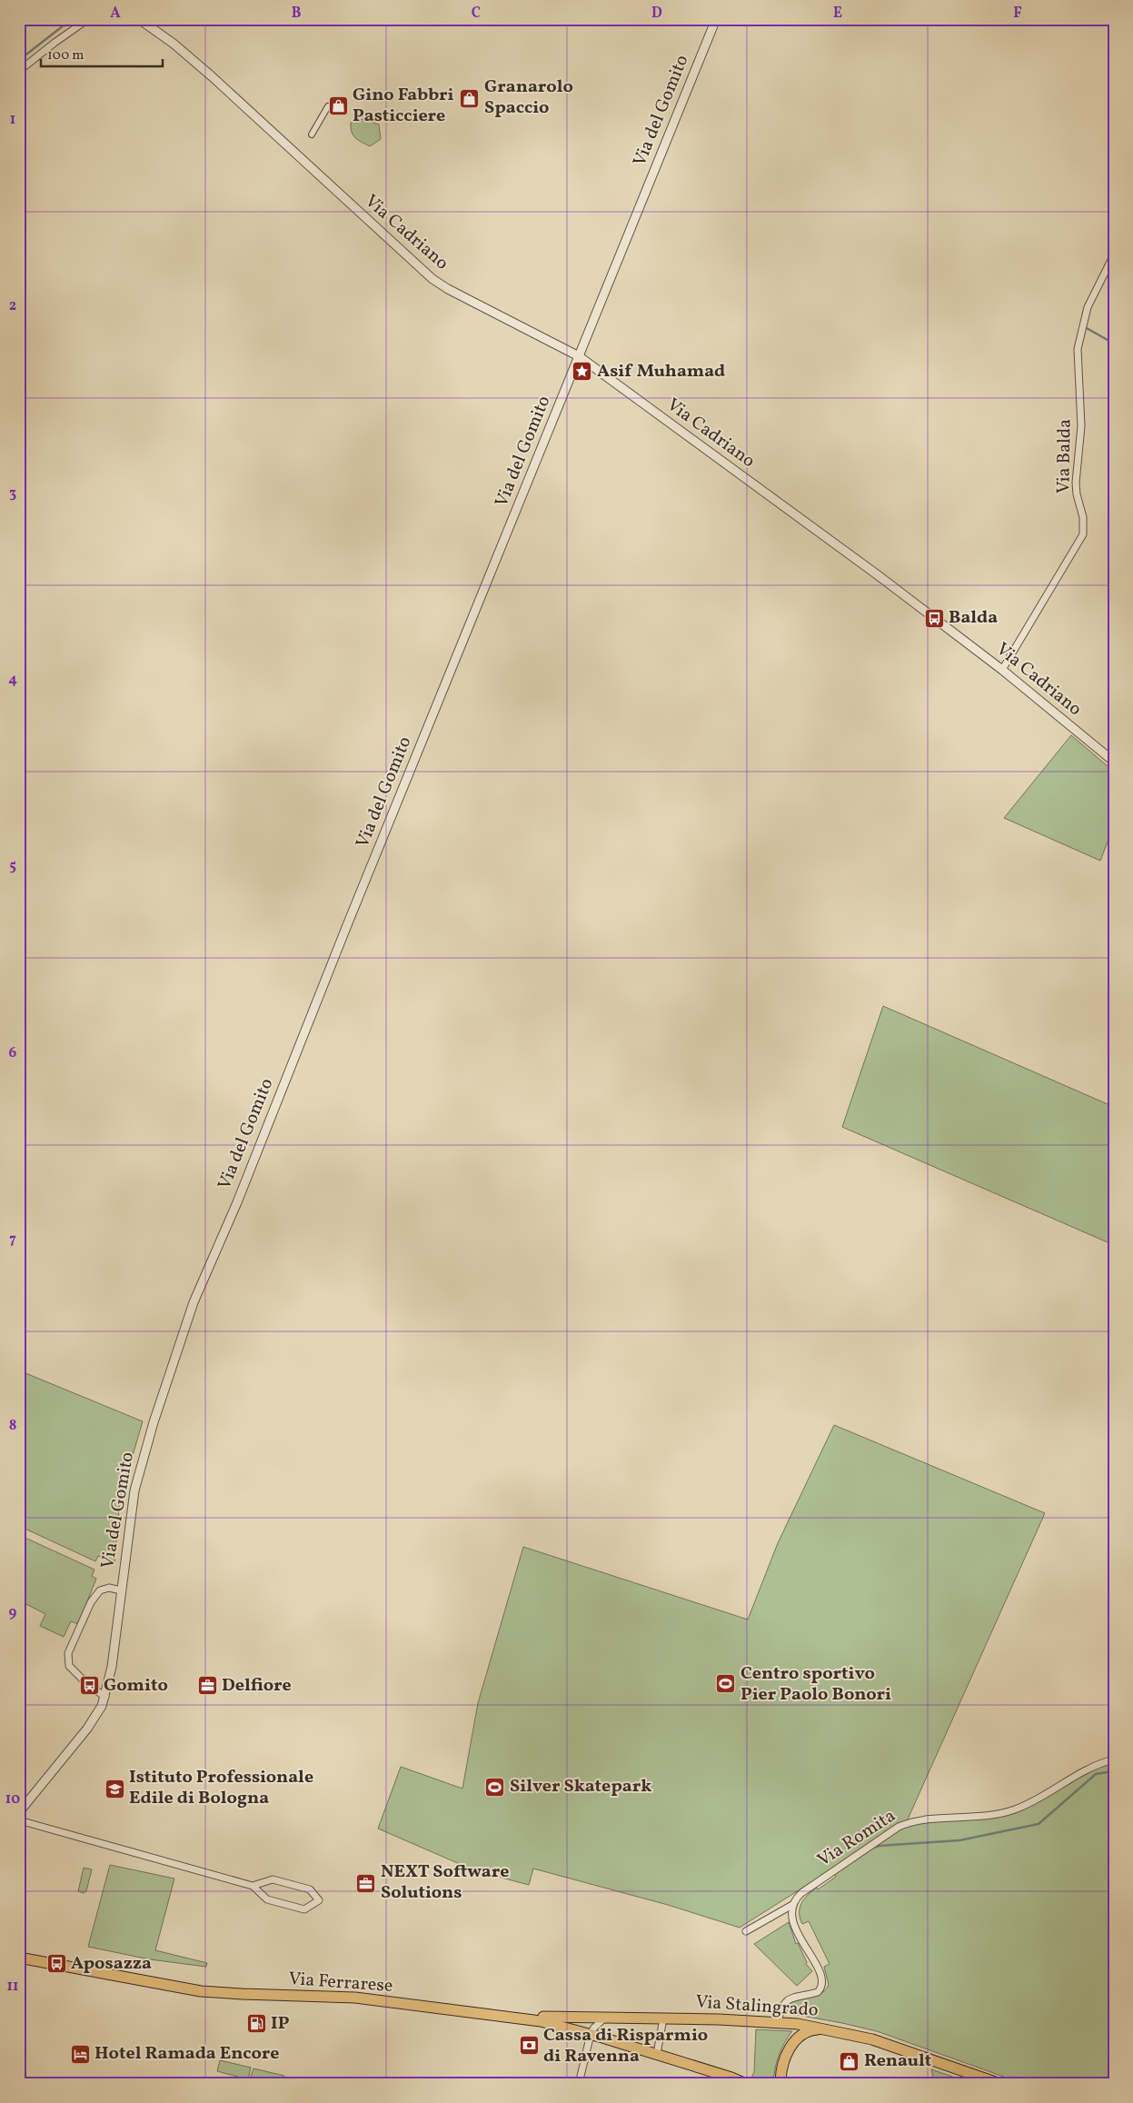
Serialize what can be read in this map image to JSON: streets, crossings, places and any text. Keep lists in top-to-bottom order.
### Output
{
  "streets": {
    "main road": ["Via Ferrarese", "Via Stalingrado"],
    "street": [
      "Via del Gomito",
      "Via Cadriano",
      "Via Balda",
      "Via Romita"
    ]
  },
  "crossings": [
    ["Via del Gomito", "Via Cadriano"],
    ["Via Cadriano", "Via Balda"],
    ["Via Ferrarese", "Via Stalingrado"]
  ],
  "places": {
    "shop": ["Granarolo Spaccio", "Gino Fabbri Pasticciere", "Renault"],
    "place": ["Asif Muhamad"],
    "bus stop": ["Balda", "Gomito", "Aposazza"],
    "sports": ["Centro sportivo Pier Paolo Bonori", "Silver Skatepark"],
    "office": ["Delfiore", "NEXT Software Solutions"],
    "school or university": ["Istituto Professionale Edile di Bologna"],
    "fuel station": ["IP"],
    "bank": ["Cassa di Risparmio di Ravenna"],
    "hotel": ["Hotel Ramada Encore"]
  },
  "scale_bar": "100 m",
  "grid": {
    "columns": [
      "A",
      "B",
      "C",
      "D",
      "E",
      "F"
    ],
    "rows": [
      "1",
      "2",
      "3",
      "4",
      "5",
      "6",
      "7",
      "8",
      "9",
      "10",
      "11"
    ]
  }
}
